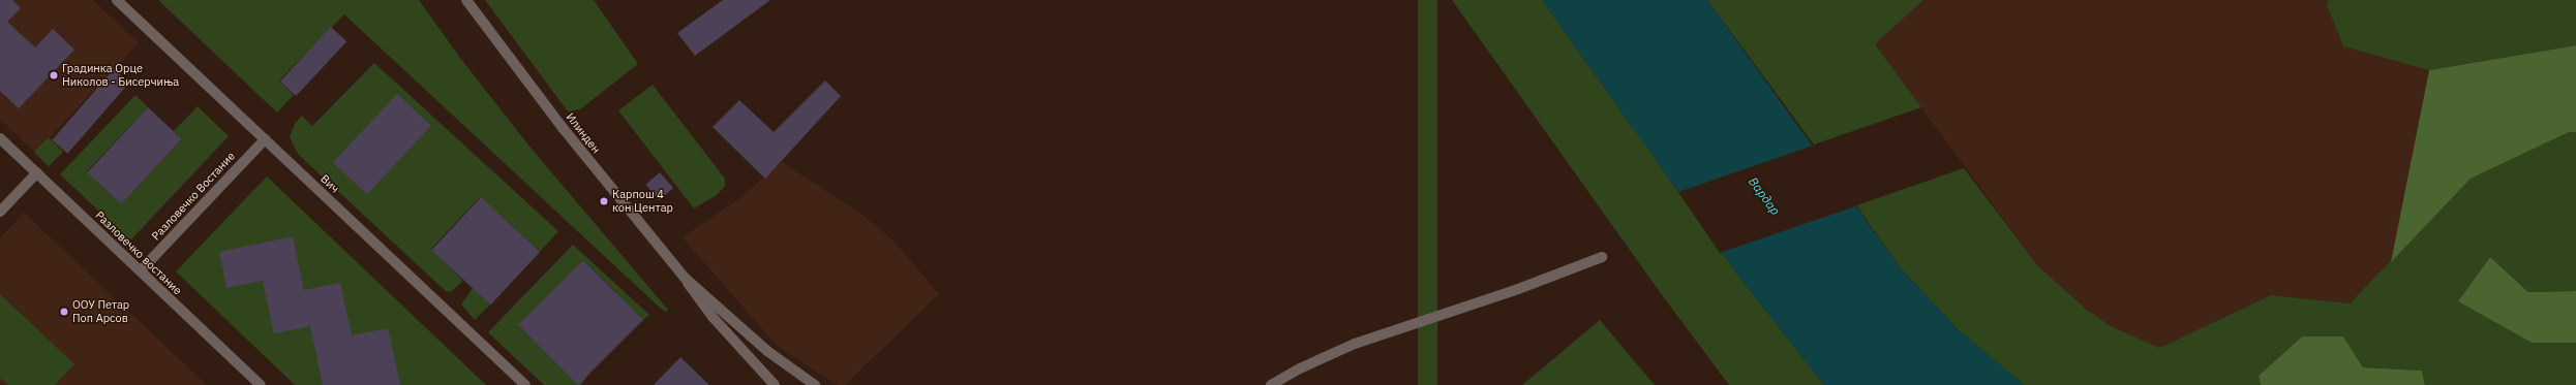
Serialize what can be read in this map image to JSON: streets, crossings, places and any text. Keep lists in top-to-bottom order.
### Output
{
  "streets": {
    "street": [
      "Илинден",
      "Вич",
      "Разловечко Востание",
      "Разловечко востание"
    ]
  },
  "crossings": [
    ["Вич", "Разловечко Востание"],
    ["Разловечко Востание", "Разловечко востание"]
  ],
  "water": ["Вардар"],
  "places": ["Градинка Орце Николов - Бисерчиња", "Карпош 4 кон Центар", "ООУ Петар Поп Арсов"]
}
